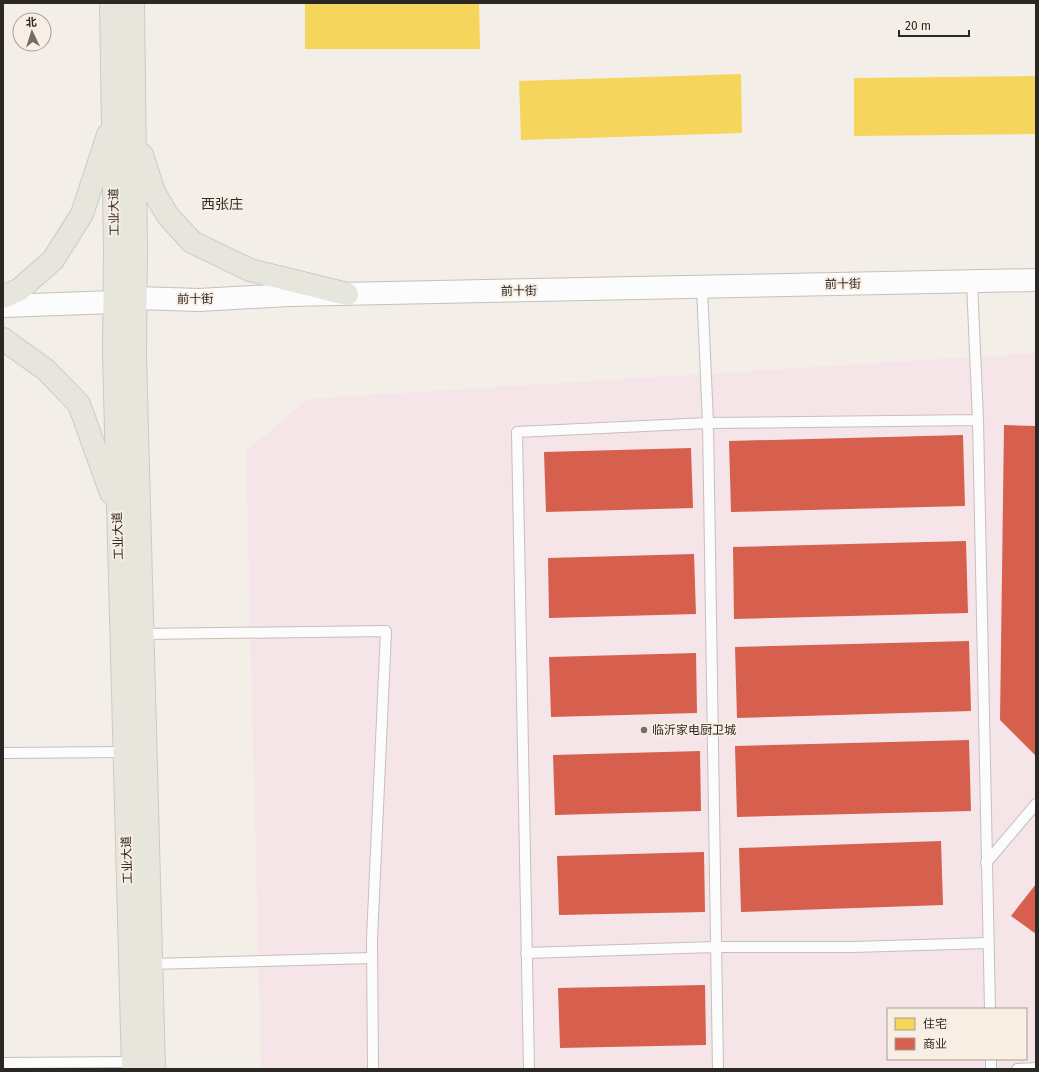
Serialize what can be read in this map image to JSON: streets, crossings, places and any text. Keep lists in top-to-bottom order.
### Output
{
  "streets": {
    "main road": ["工业大道", "前十街"]
  },
  "crossings": [
    ["工业大道", "前十街"]
  ],
  "districts": ["西张庄"],
  "places": ["临沂家电厨卫城"],
  "legend": ["住宅", "商业"],
  "scale_bar": "20 m",
  "north": "top"
}
